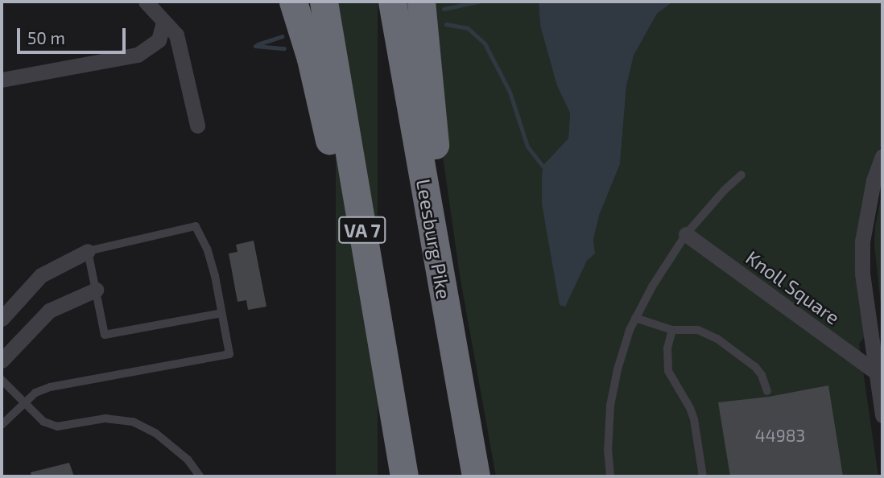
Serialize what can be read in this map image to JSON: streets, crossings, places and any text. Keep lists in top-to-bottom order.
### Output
{
  "streets": {
    "highway": ["VA 7", "Leesburg Pike"],
    "street": ["Knoll Square"]
  },
  "house_numbers": ["44983"],
  "scale_bar": "50 m"
}
